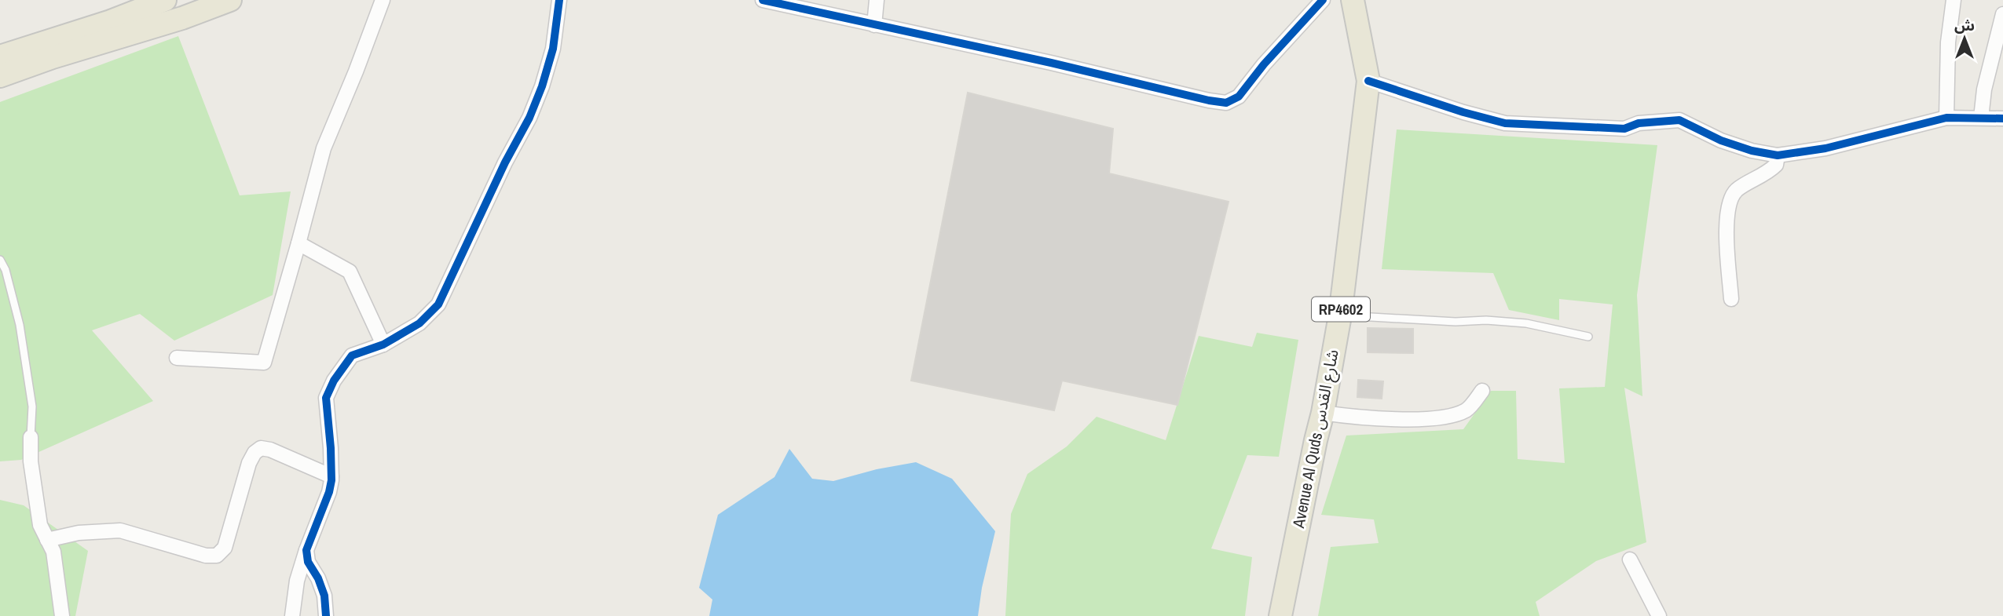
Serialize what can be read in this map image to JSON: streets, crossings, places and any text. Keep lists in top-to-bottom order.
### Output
{
  "streets": {
    "main road": ["RP4602", "Avenue Al Quds شارع القدس"]
  },
  "north": "top"
}
